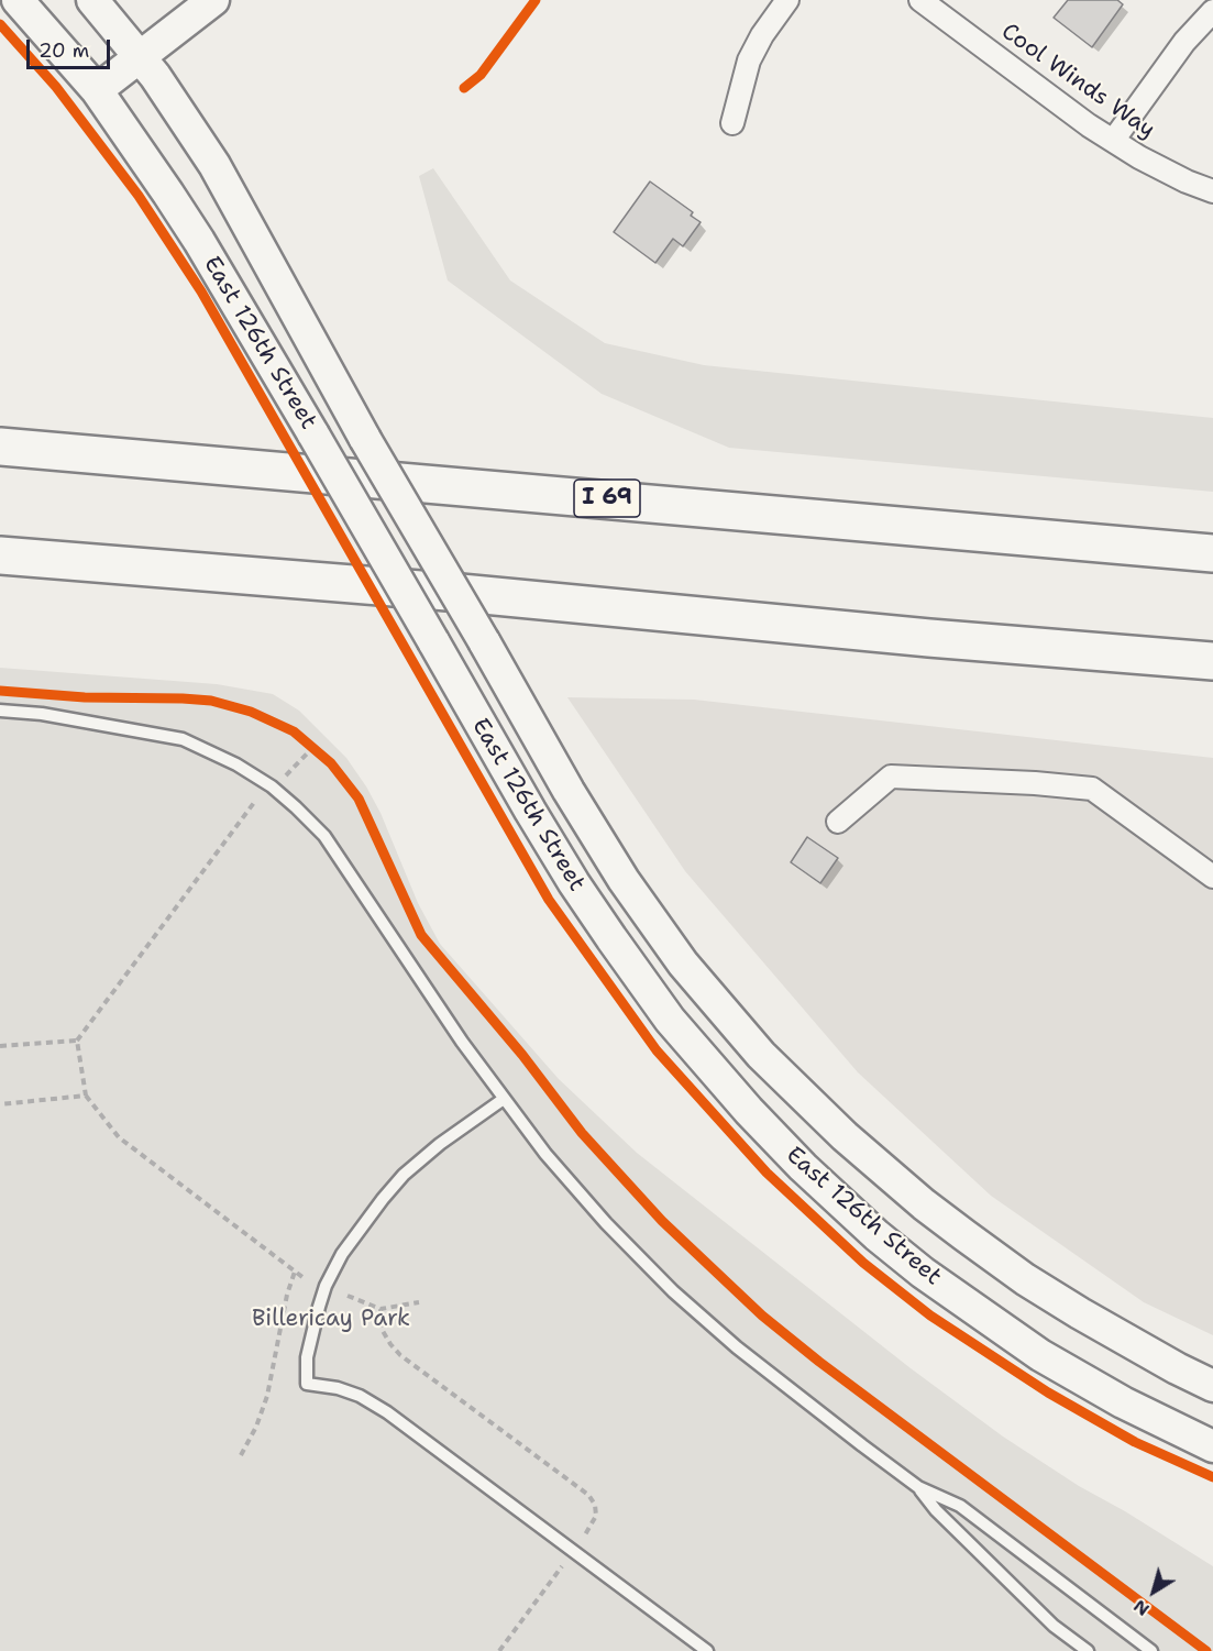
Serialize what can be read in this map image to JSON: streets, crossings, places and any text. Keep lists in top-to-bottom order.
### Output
{
  "streets": {
    "highway": ["I 69"],
    "main road": ["East 126th Street"],
    "street": ["Cool Winds Way"]
  },
  "parks": ["Billericay Park"],
  "scale_bar": "20 m",
  "north": "bottom left"
}
